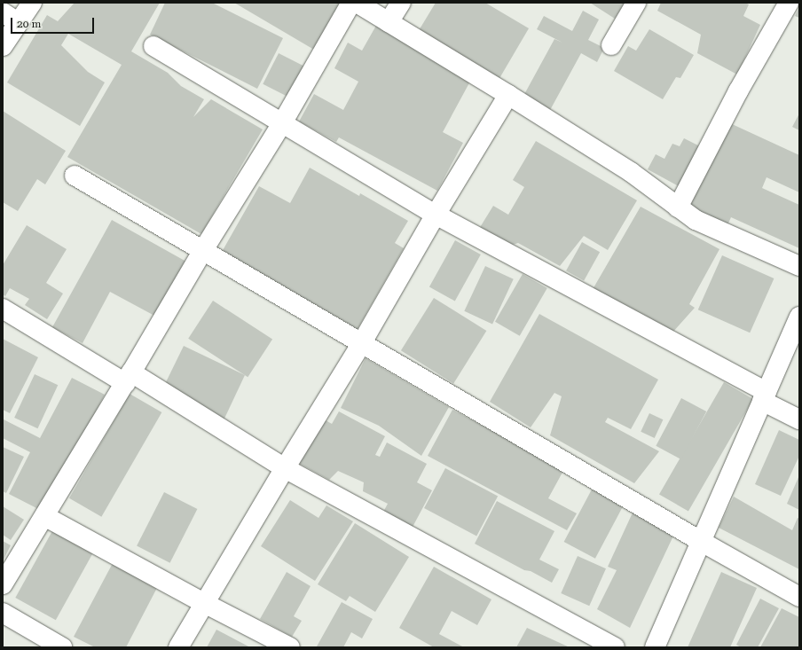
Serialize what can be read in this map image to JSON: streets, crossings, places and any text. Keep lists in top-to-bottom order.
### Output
{
  "scale_bar": "20 m"
}
